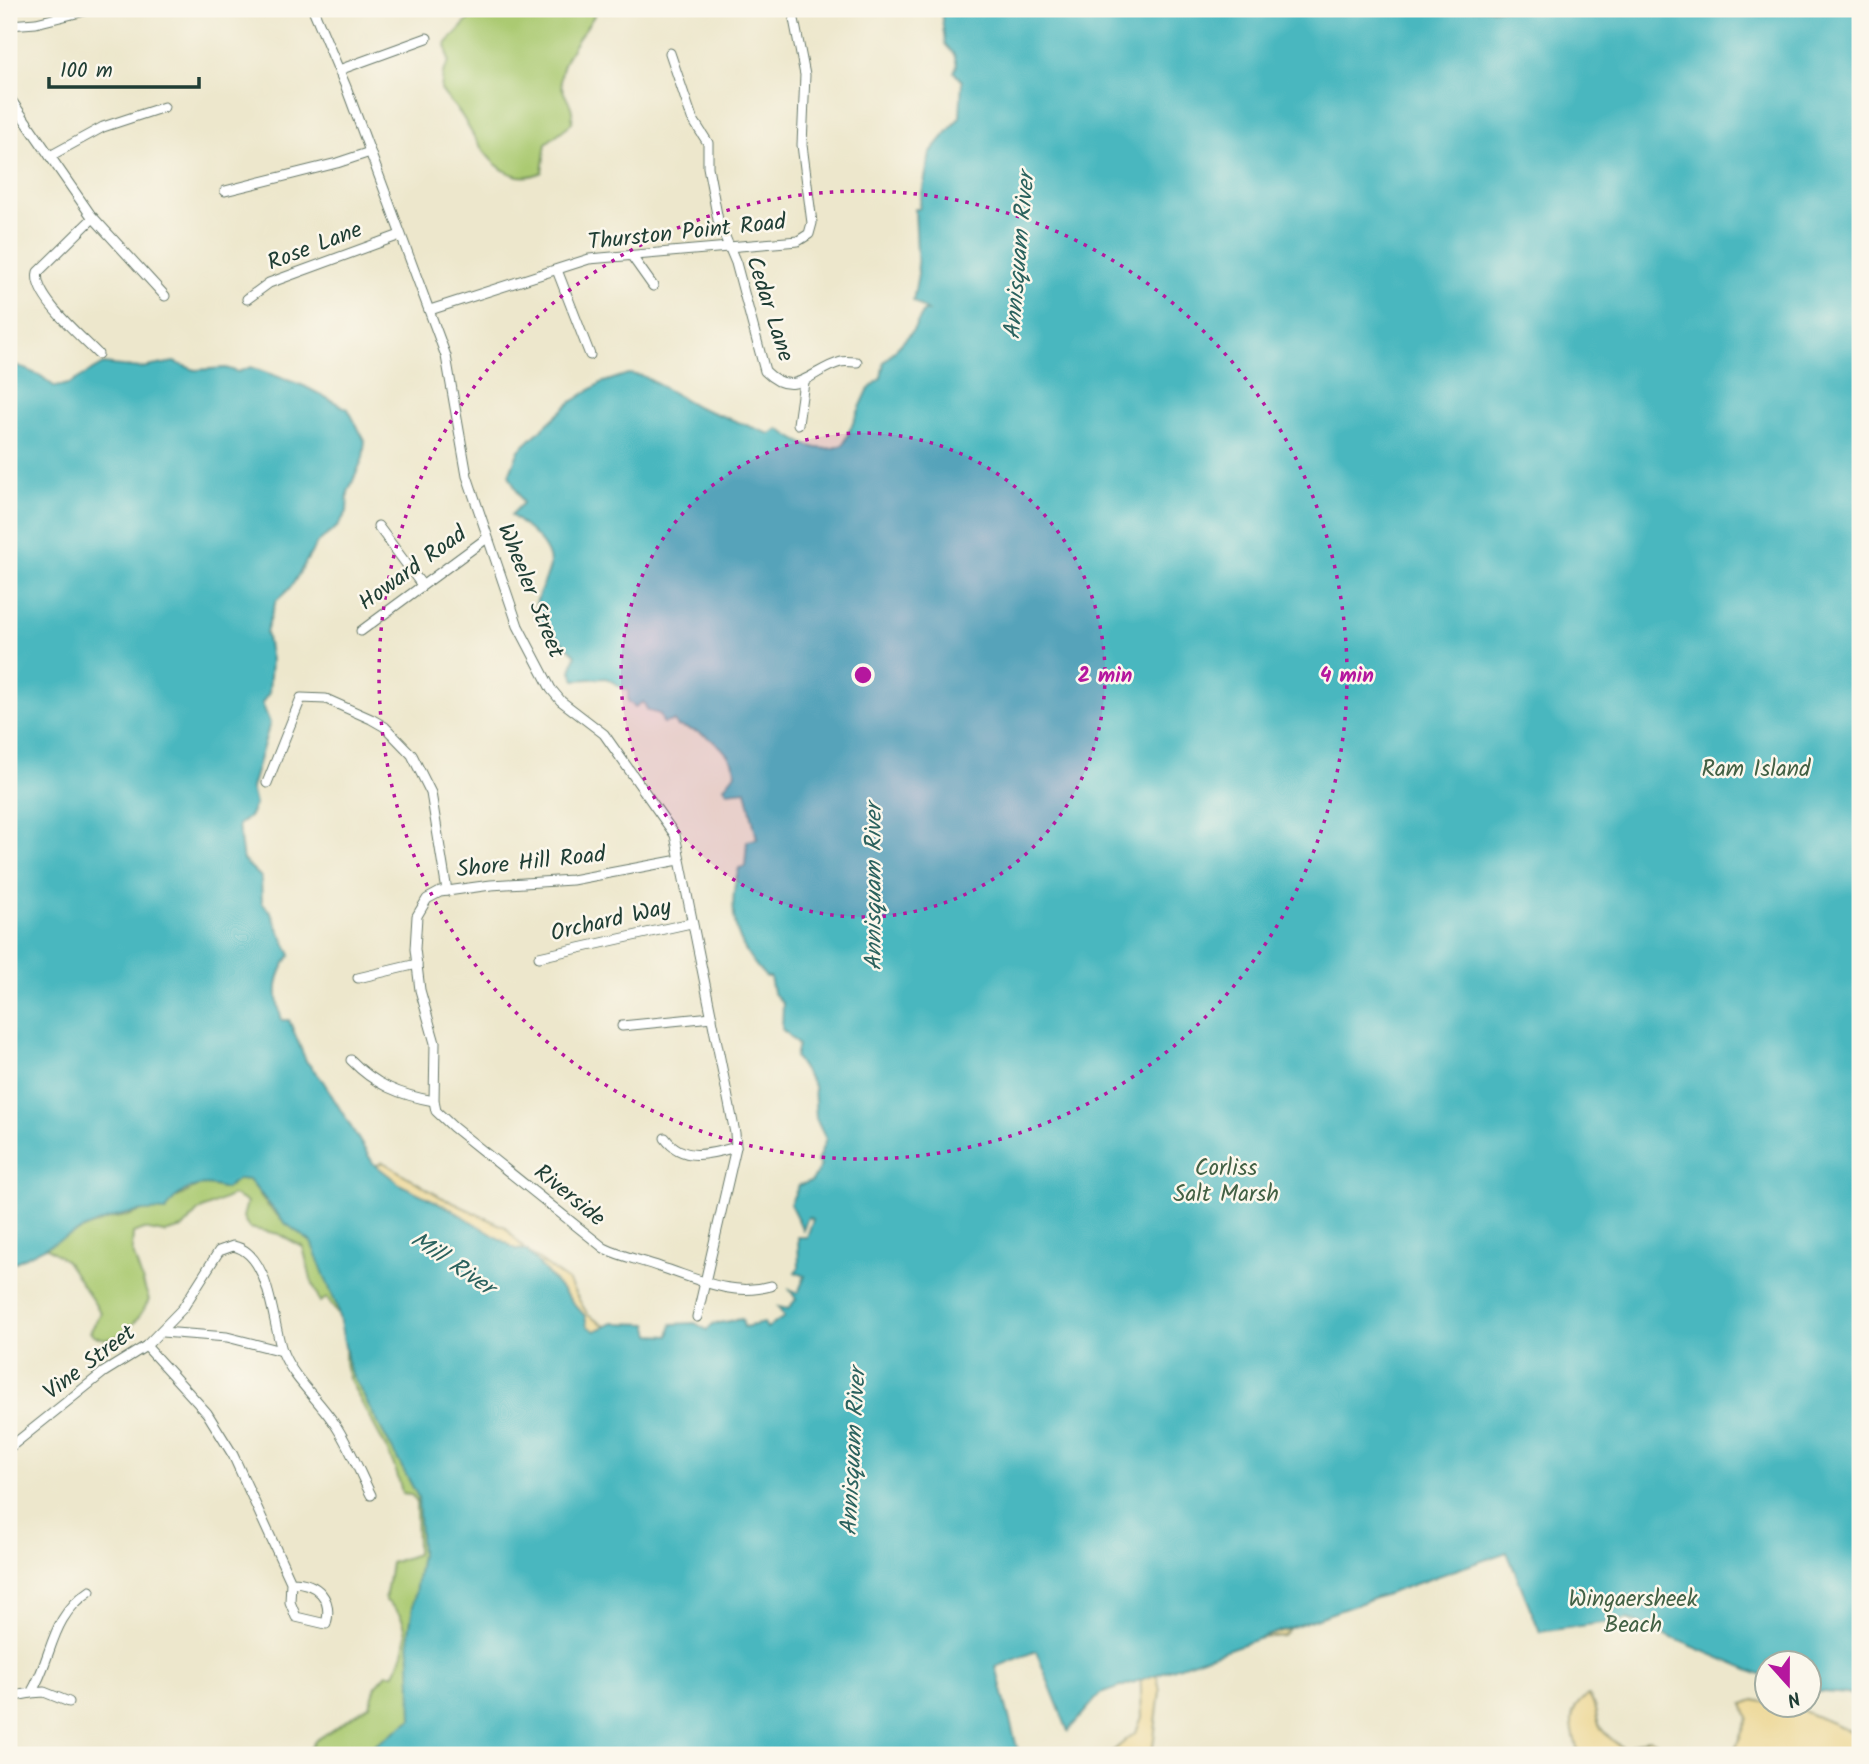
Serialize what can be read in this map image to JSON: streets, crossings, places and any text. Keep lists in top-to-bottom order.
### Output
{
  "streets": {
    "street": [
      "Thurston Point Road",
      "Rose Lane",
      "Cedar Lane",
      "Howard Road",
      "Wheeler Street",
      "Shore Hill Road",
      "Orchard Way",
      "Riverside",
      "Vine Street"
    ]
  },
  "crossings": [
    ["Thurston Point Road", "Cedar Lane"],
    ["Thurston Point Road", "Wheeler Street"],
    ["Rose Lane", "Wheeler Street"],
    ["Howard Road", "Wheeler Street"],
    ["Wheeler Street", "Shore Hill Road"],
    ["Wheeler Street", "Orchard Way"],
    ["Wheeler Street", "Riverside"],
    ["Shore Hill Road", "Riverside"]
  ],
  "water": ["Annisquam River", "Mill River"],
  "parks": ["Ram Island", "Corliss Salt Marsh", "Wingaersheek Beach"],
  "scale_bar": "100 m",
  "north": "bottom",
  "rings": ["2 min", "4 min"]
}
